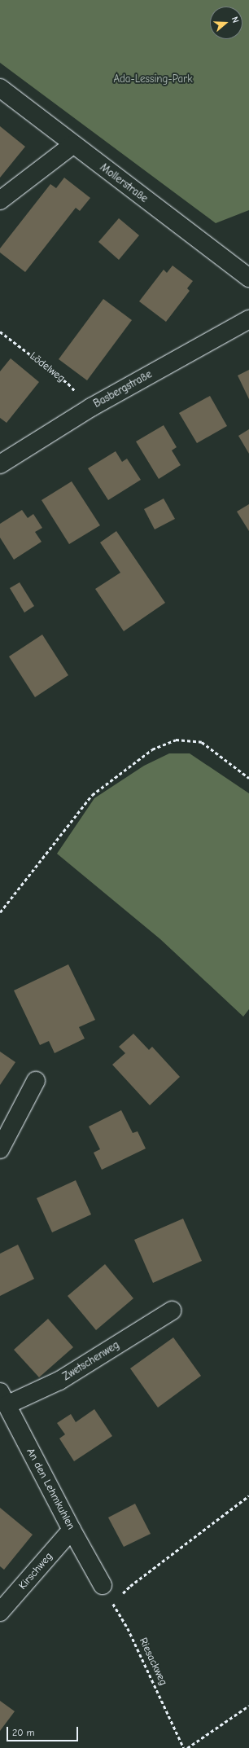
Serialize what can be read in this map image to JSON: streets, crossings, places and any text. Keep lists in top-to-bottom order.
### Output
{
  "streets": {
    "street": [
      "Mollerstraße",
      "Basbergstraße",
      "Zwetschenweg",
      "An den Lehmkuhlen",
      "Kirschweg"
    ],
    "path": ["Lödelweg", "Riesackweg"]
  },
  "crossings": [
    ["Lödelweg", "Basbergstraße"],
    ["Zwetschenweg", "An den Lehmkuhlen"],
    ["An den Lehmkuhlen", "Kirschweg"],
    ["An den Lehmkuhlen", "Riesackweg"]
  ],
  "parks": ["Ada-Lessing-Park"],
  "scale_bar": "20 m",
  "north": "right"
}
